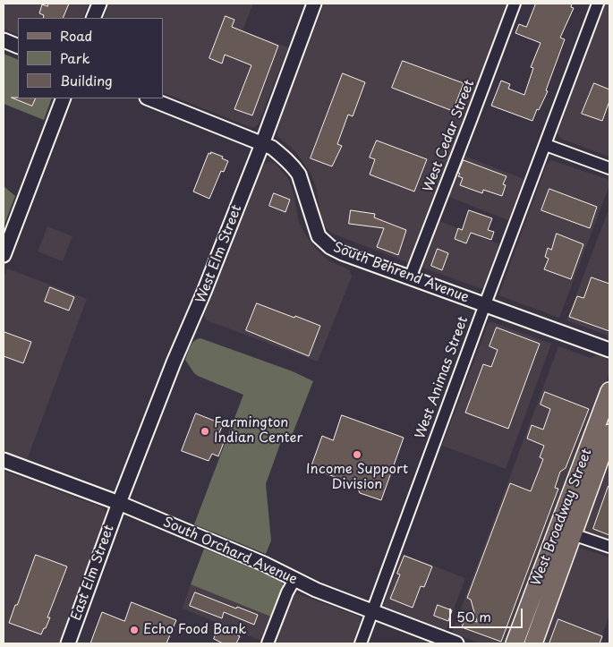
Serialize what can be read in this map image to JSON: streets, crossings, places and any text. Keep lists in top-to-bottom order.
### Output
{
  "streets": {
    "main road": ["West Broadway Street"],
    "street": [
      "West Cedar Street",
      "West Elm Street",
      "South Behrend Avenue",
      "West Animas Street",
      "South Orchard Avenue",
      "East Elm Street"
    ]
  },
  "crossings": [
    ["West Cedar Street", "South Behrend Avenue"],
    ["West Elm Street", "South Behrend Avenue"],
    ["West Elm Street", "South Orchard Avenue"],
    ["West Elm Street", "East Elm Street"],
    ["South Behrend Avenue", "West Animas Street"],
    ["West Animas Street", "South Orchard Avenue"],
    ["South Orchard Avenue", "East Elm Street"]
  ],
  "places": ["Farmington Indian Center", "Income Support Division", "Echo Food Bank"],
  "legend": ["Road", "Park", "Building"],
  "scale_bar": "50 m"
}
